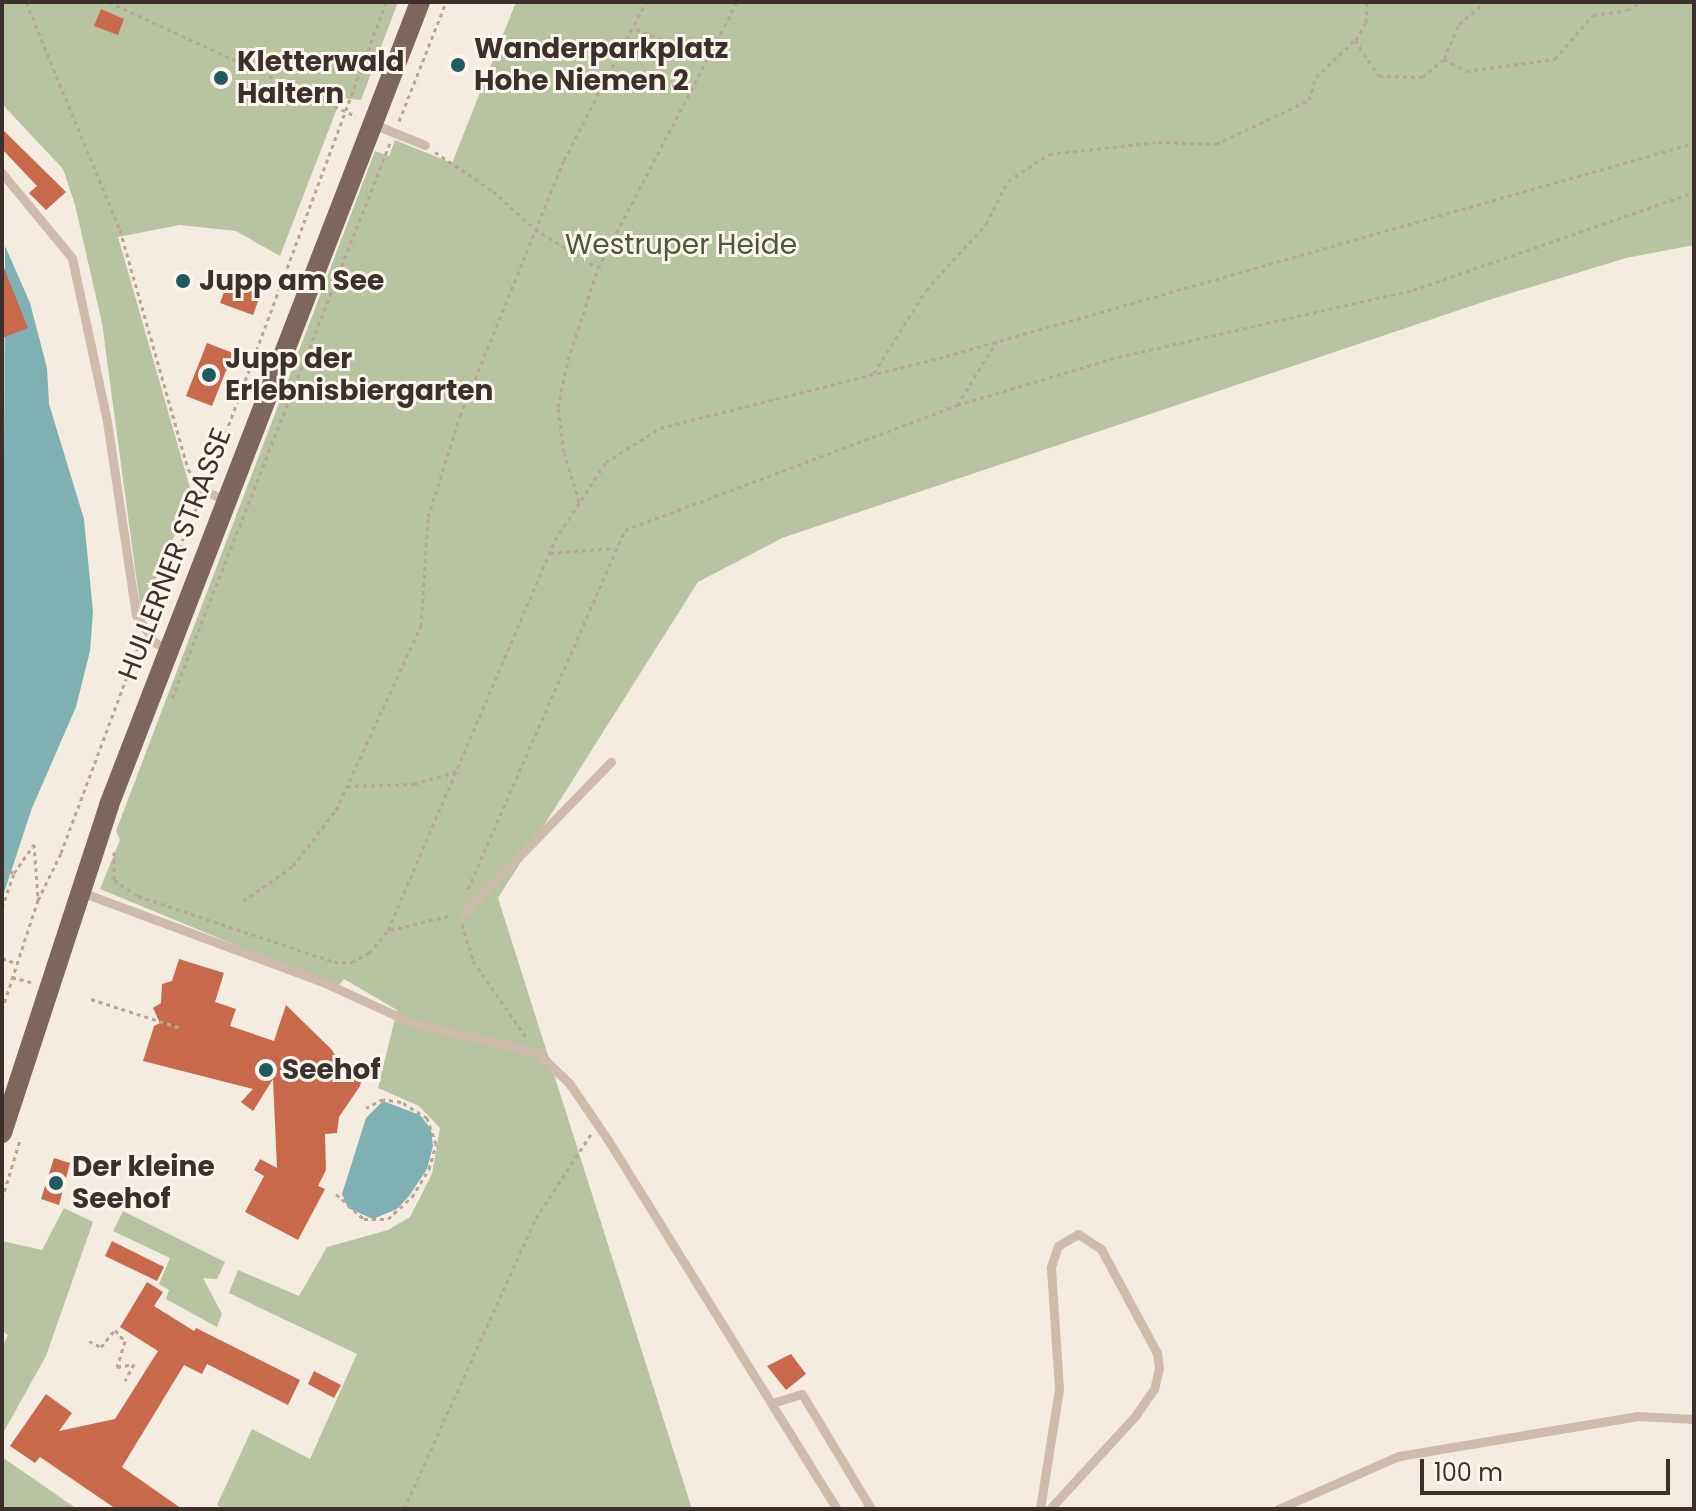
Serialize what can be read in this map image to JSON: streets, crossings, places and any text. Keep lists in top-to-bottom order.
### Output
{
  "streets": {
    "main road": ["HULLERNER STRASSE"]
  },
  "parks": ["Westruper Heide"],
  "places": [
    "Wanderparkplatz Hohe Niemen 2",
    "Kletterwald Haltern",
    "Jupp am See",
    "Jupp der Erlebnisbiergarten",
    "Seehof",
    "Der kleine Seehof"
  ],
  "scale_bar": "100 m"
}
